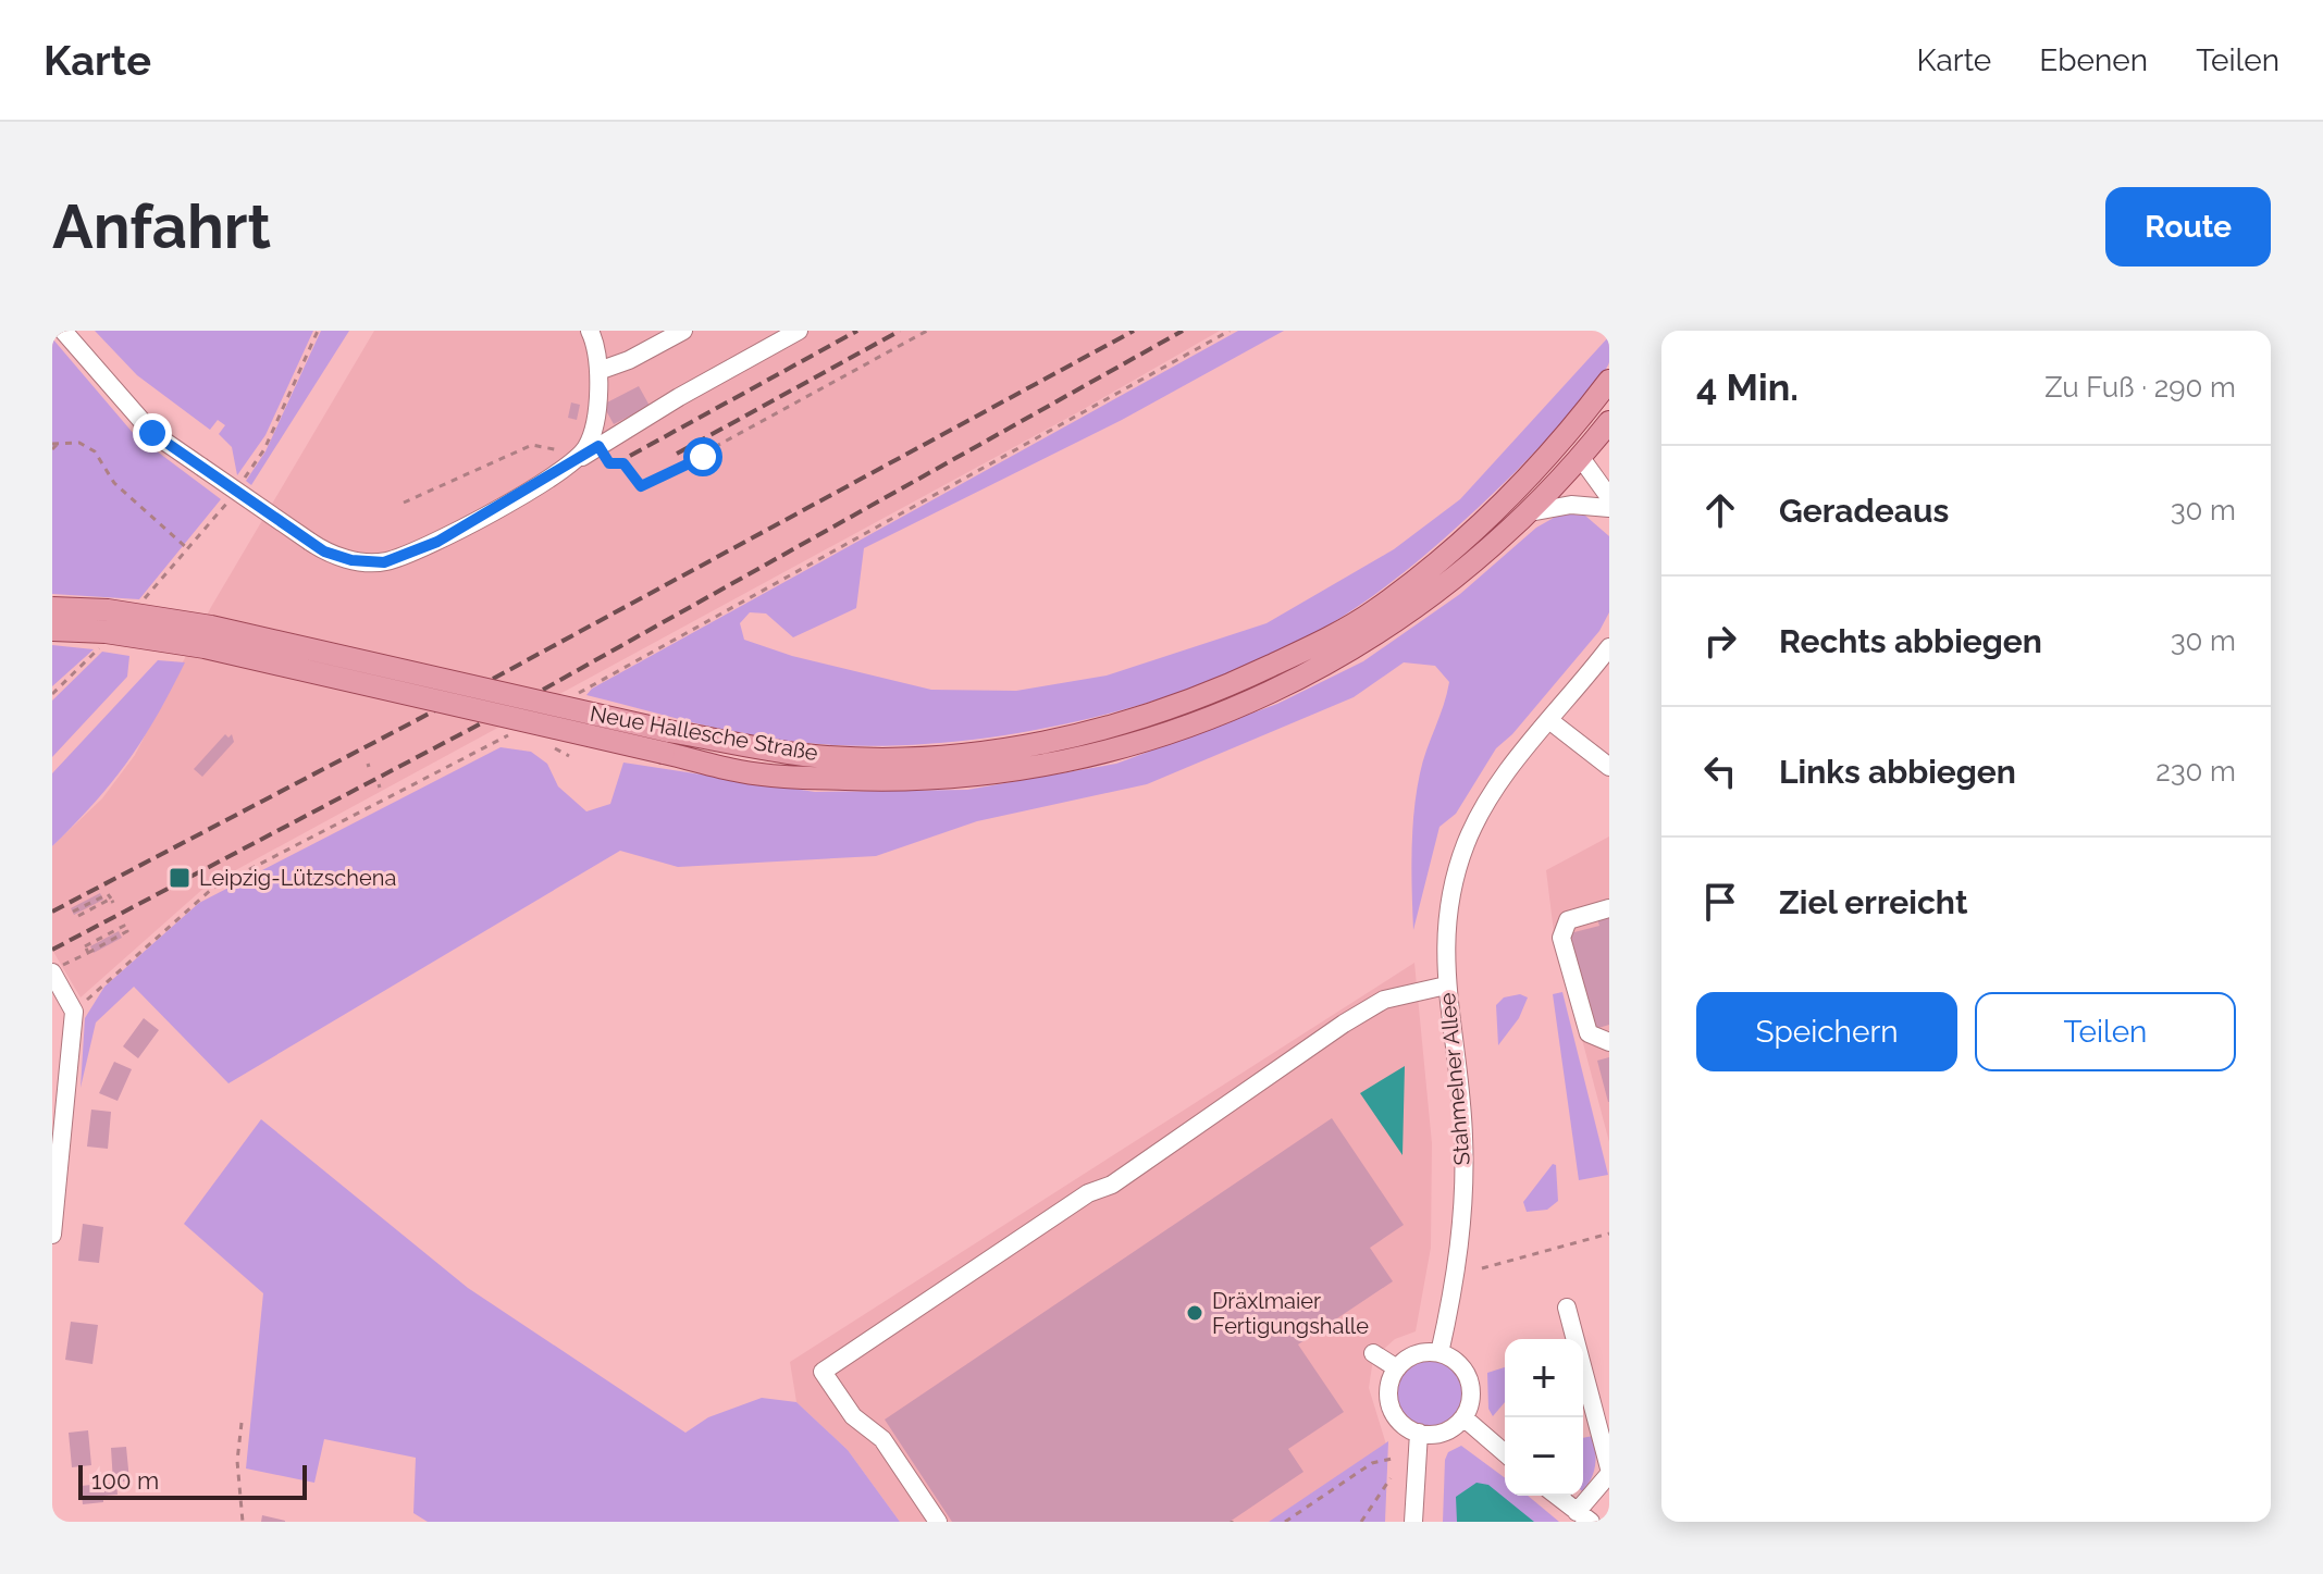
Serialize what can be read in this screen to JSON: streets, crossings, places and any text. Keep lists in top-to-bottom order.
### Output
{
  "streets": {
    "main road": ["Neue Hallesche Straße"],
    "street": ["Stahmelner Allee"]
  },
  "places": {
    "transit": ["Leipzig-Lützschena"],
    "other": ["Dräxlmaier Fertigungshalle"]
  },
  "scale_bar": "100 m",
  "page": {
    "header": "Karte",
    "nav": ["Karte", "Ebenen", "Teilen"],
    "buttons": [
      "Route",
      ["Speichern", "Teilen"]
    ],
    "title": "Anfahrt",
    "heading": ["4 Min.", "Zu Fuß · 290 m"],
    "list": [
      ["Geradeaus", "30 m"],
      ["Rechts abbiegen", "30 m"],
      ["Links abbiegen", "230 m"],
      "Ziel erreicht"
    ],
    "map_buttons": ["+", "−"],
    "scale": "100 m"
  }
}
